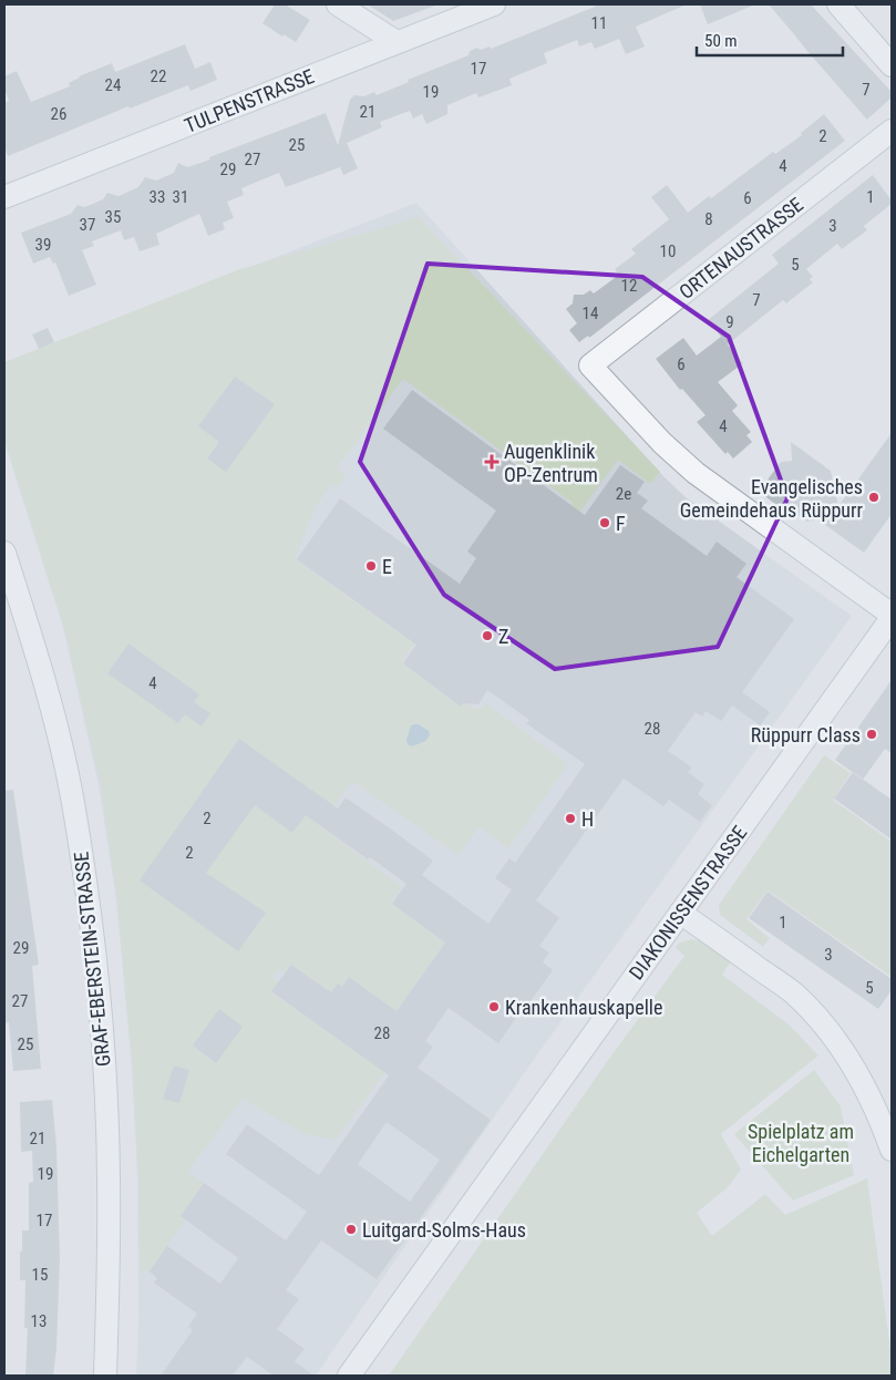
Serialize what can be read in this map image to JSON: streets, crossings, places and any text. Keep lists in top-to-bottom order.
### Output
{
  "streets": {
    "street": [
      "TULPENSTRASSE",
      "ORTENAUSTRASSE",
      "DIAKONISSENSTRASSE",
      "GRAF-EBERSTEIN-STRASSE"
    ]
  },
  "crossings": [
    ["ORTENAUSTRASSE", "DIAKONISSENSTRASSE"]
  ],
  "parks": ["Spielplatz am Eichelgarten"],
  "places": {
    "health": ["Augenklinik OP-Zentrum"],
    "other": [
      "Evangelisches Gemeindehaus Rüppurr",
      "F",
      "E",
      "Z",
      "Rüppurr Class",
      "H",
      "Krankenhauskapelle",
      "Luitgard-Solms-Haus"
    ]
  },
  "house_numbers": [
    "11",
    "17",
    "22",
    "24",
    "7",
    "19",
    "21",
    "26",
    "2",
    "25",
    "27",
    "4",
    "29",
    "33",
    "31",
    "1",
    "6",
    "35",
    "8",
    "37",
    "3",
    "39",
    "10",
    "5",
    "12",
    "7",
    "14",
    "9",
    "6",
    "4",
    "2e",
    "4",
    "28",
    "2",
    "2",
    "1",
    "29",
    "3",
    "5",
    "27",
    "28",
    "25",
    "21",
    "19",
    "17",
    "15",
    "13"
  ],
  "scale_bar": "50 m"
}
